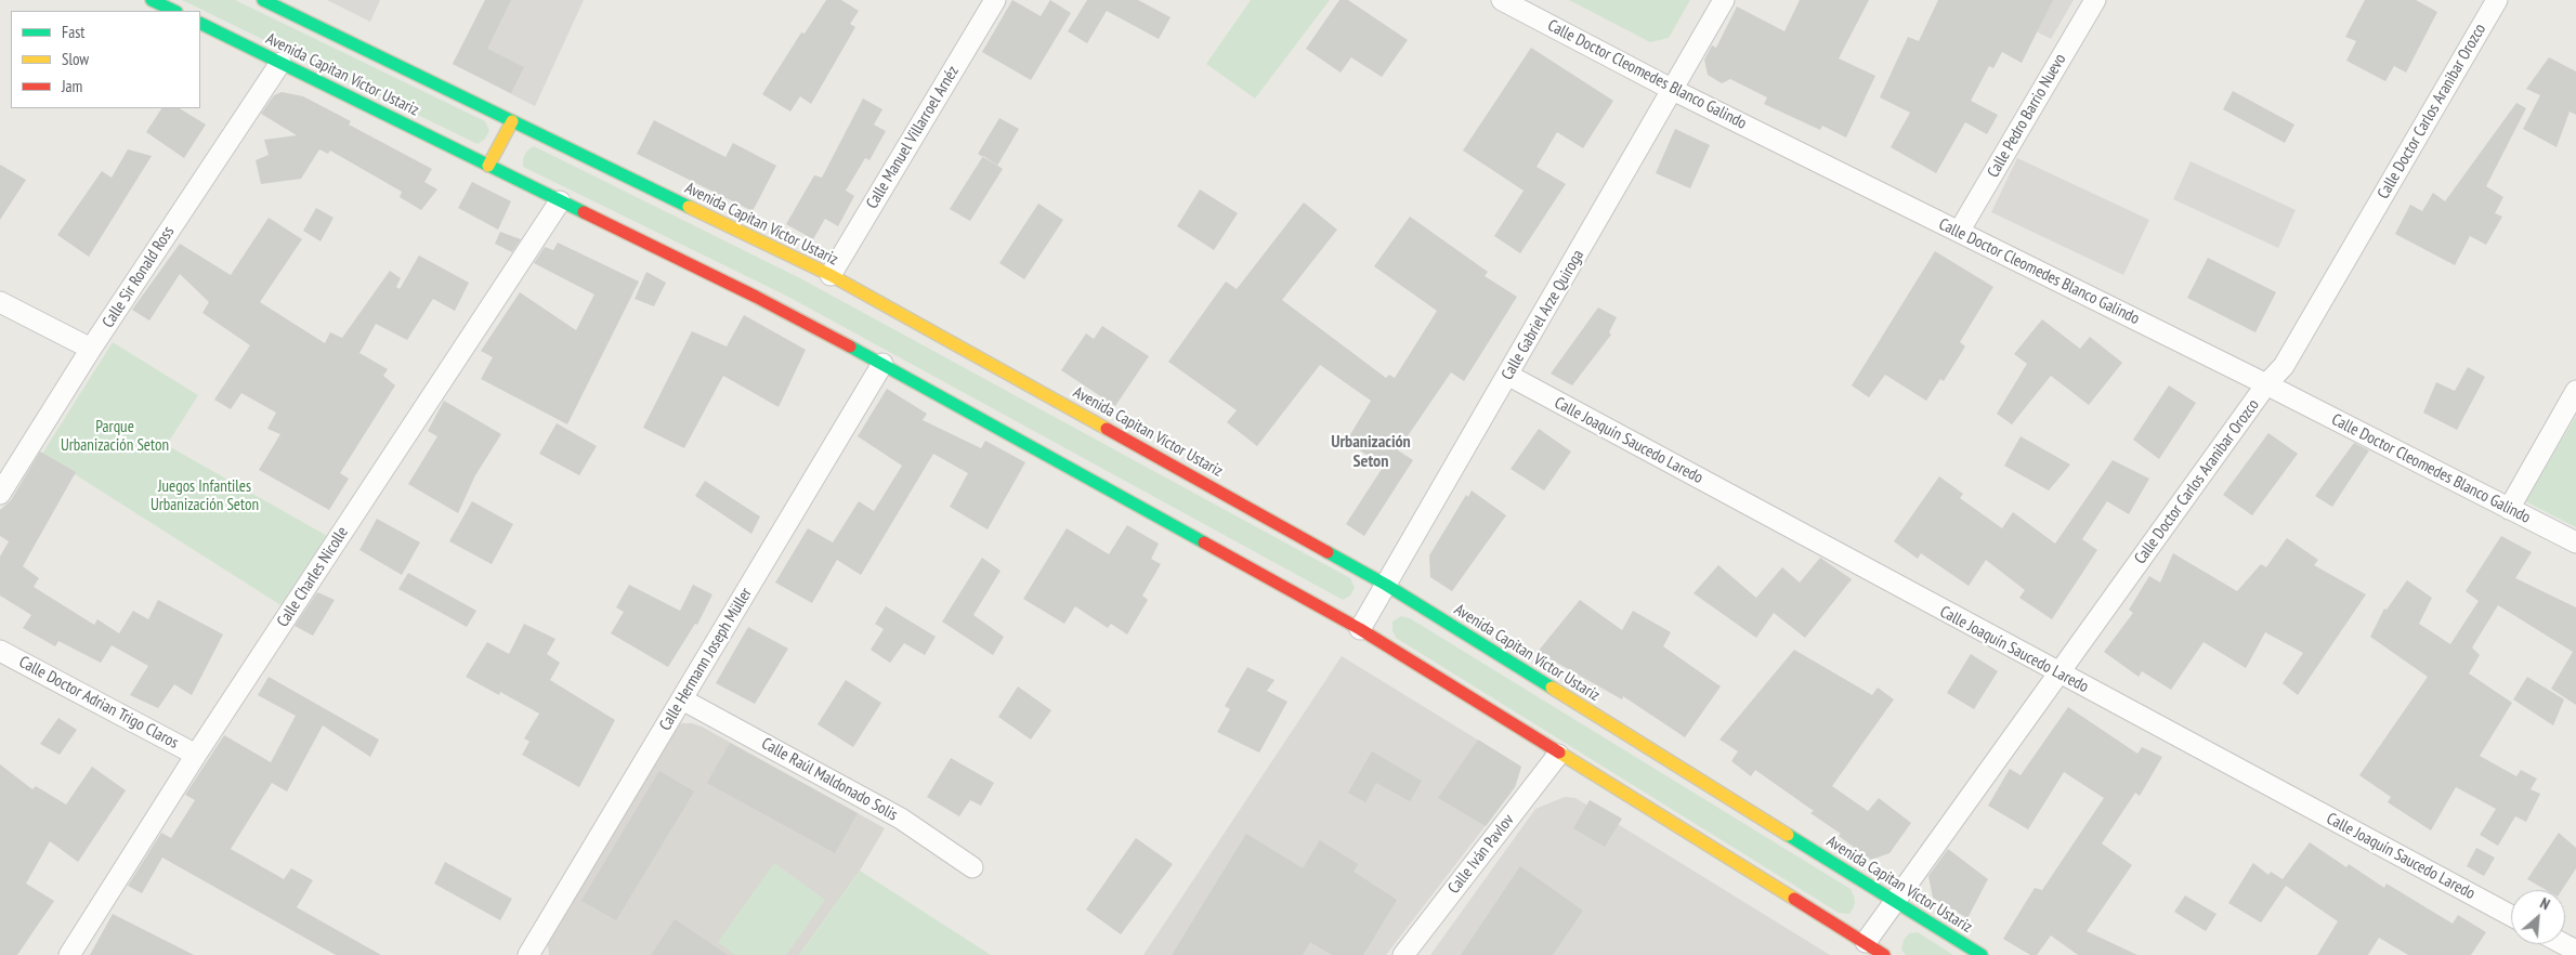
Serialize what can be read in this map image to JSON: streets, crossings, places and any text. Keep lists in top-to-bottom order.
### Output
{
  "streets": {
    "main road": ["Avenida Capitan Víctor Ustariz"],
    "street": [
      "Calle Doctor Cleomedes Blanco Galindo",
      "Calle Doctor Carlos Aranibar Orozco",
      "Calle Pedro Barrio Nuevo",
      "Calle Manuel Villarroel Arnéz",
      "Calle Sir Ronald Ross",
      "Calle Gabriel Arze Quiroga",
      "Calle Joaquín Saucedo Laredo",
      "Calle Charles Nicolle",
      "Calle Hermann Joseph Müller",
      "Calle Doctor Adrian Trigo Claros",
      "Calle Raúl Maldonado Solis",
      "Calle Iván Pavlov"
    ]
  },
  "crossings": [
    ["Avenida Capitan Víctor Ustariz", "Calle Doctor Carlos Aranibar Orozco"],
    ["Avenida Capitan Víctor Ustariz", "Calle Manuel Villarroel Arnéz"],
    ["Avenida Capitan Víctor Ustariz", "Calle Sir Ronald Ross"],
    ["Avenida Capitan Víctor Ustariz", "Calle Gabriel Arze Quiroga"],
    ["Avenida Capitan Víctor Ustariz", "Calle Charles Nicolle"],
    ["Avenida Capitan Víctor Ustariz", "Calle Hermann Joseph Müller"],
    ["Avenida Capitan Víctor Ustariz", "Calle Iván Pavlov"],
    ["Calle Doctor Cleomedes Blanco Galindo", "Calle Doctor Carlos Aranibar Orozco"],
    ["Calle Doctor Cleomedes Blanco Galindo", "Calle Pedro Barrio Nuevo"],
    ["Calle Doctor Cleomedes Blanco Galindo", "Calle Gabriel Arze Quiroga"],
    ["Calle Doctor Carlos Aranibar Orozco", "Calle Joaquín Saucedo Laredo"],
    ["Calle Gabriel Arze Quiroga", "Calle Joaquín Saucedo Laredo"],
    ["Calle Charles Nicolle", "Calle Doctor Adrian Trigo Claros"],
    ["Calle Hermann Joseph Müller", "Calle Raúl Maldonado Solis"]
  ],
  "districts": ["Urbanización Seton"],
  "parks": ["Parque Urbanización Seton", "Juegos Infantiles Urbanización Seton"],
  "legend": ["Fast", "Slow", "Jam"],
  "north": "top right"
}
